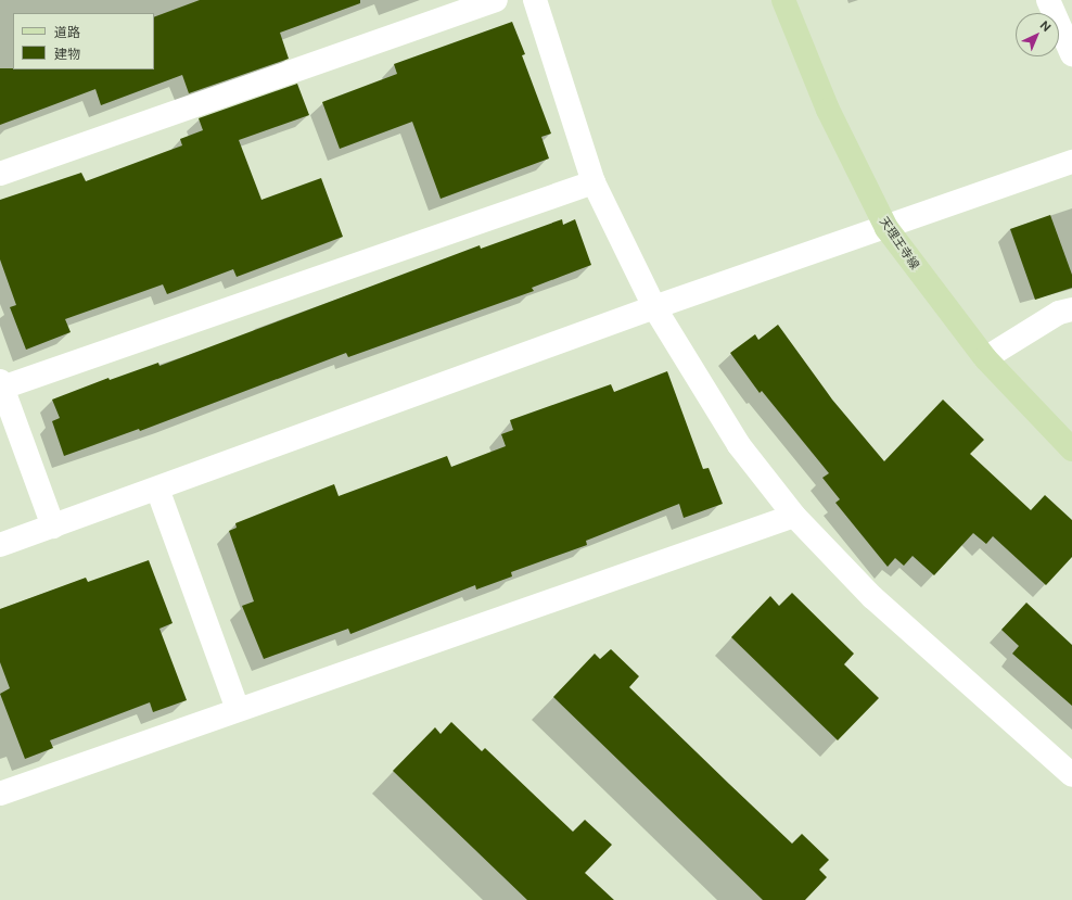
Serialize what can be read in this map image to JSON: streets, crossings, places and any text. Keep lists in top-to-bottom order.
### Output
{
  "streets": {
    "main road": ["天理王寺線"]
  },
  "legend": ["道路", "建物"],
  "north": "top right"
}
